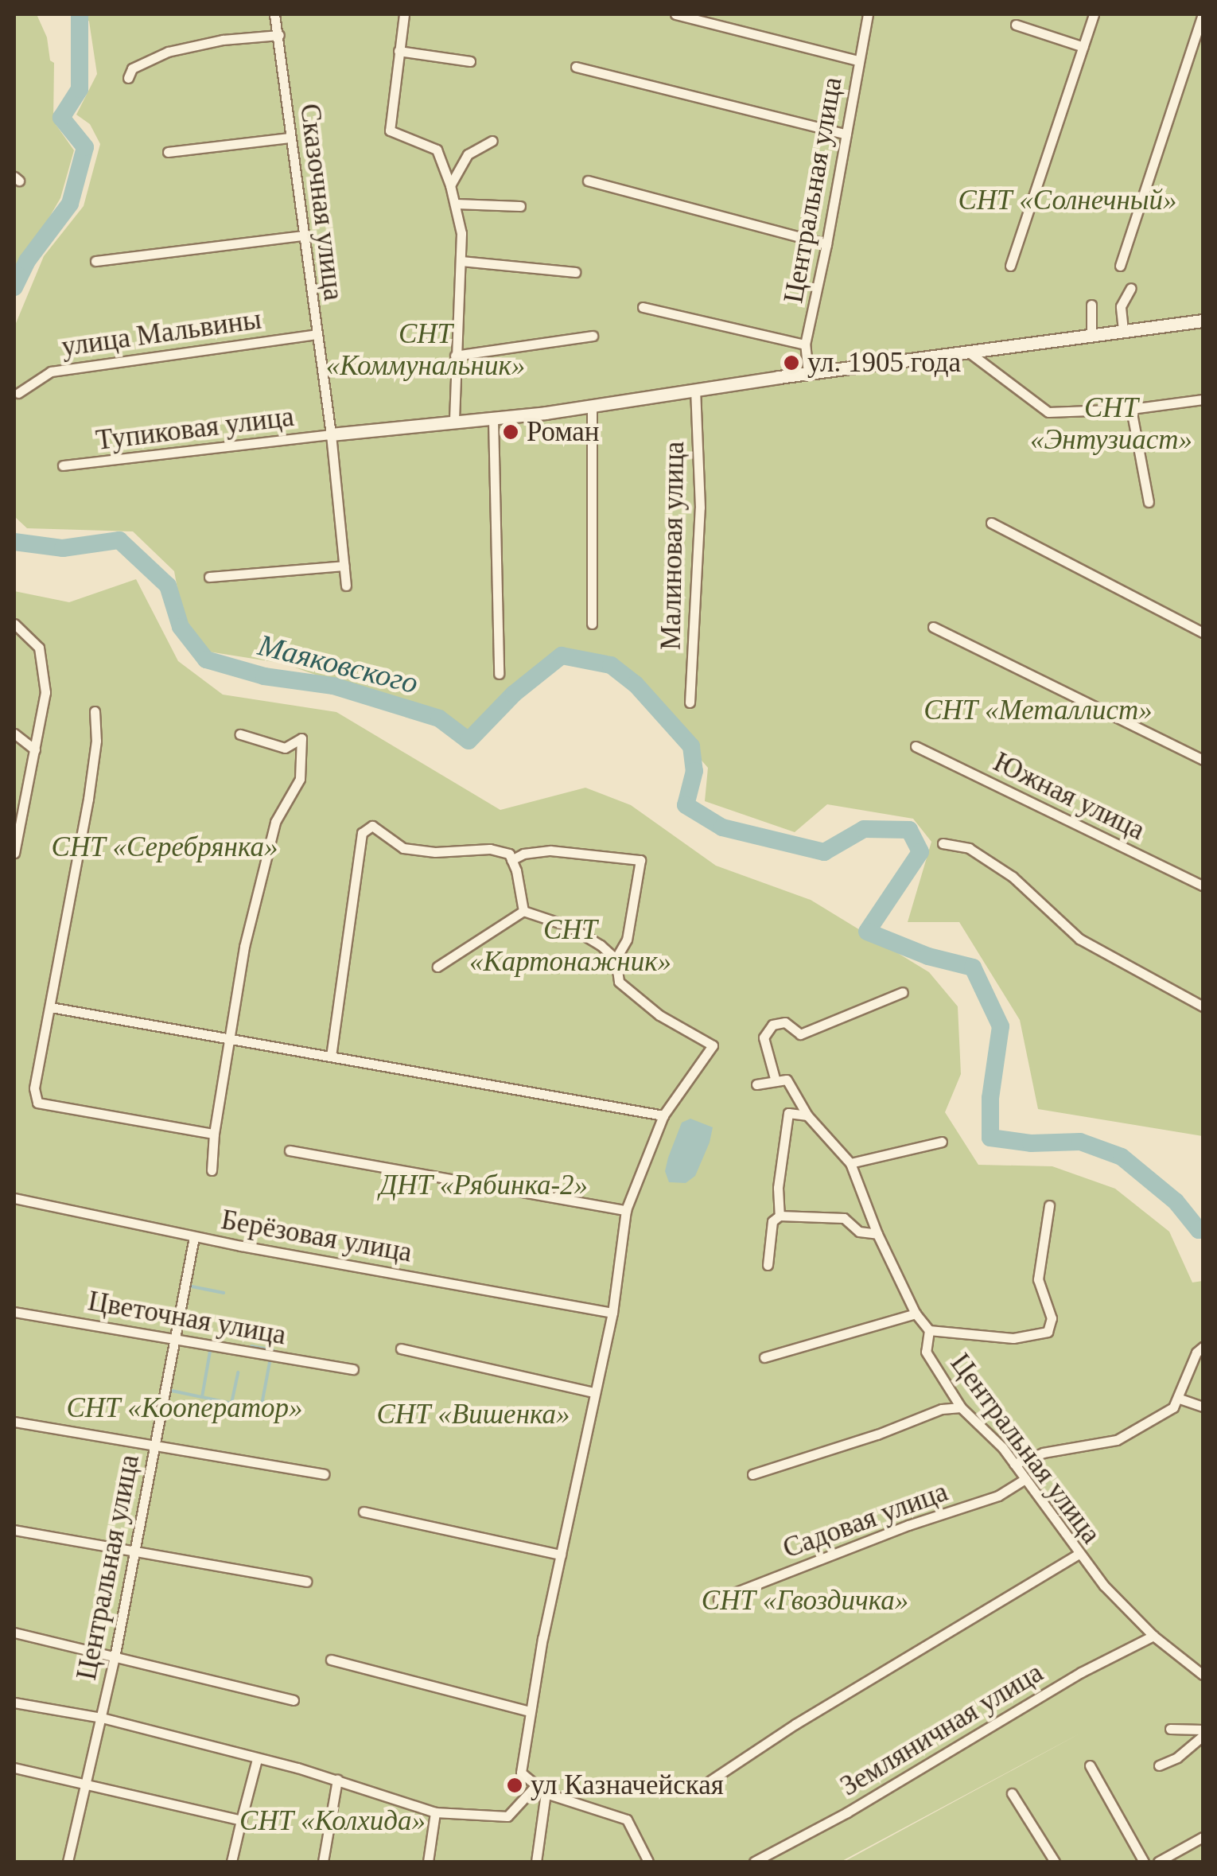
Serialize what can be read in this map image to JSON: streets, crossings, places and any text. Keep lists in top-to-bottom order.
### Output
{
  "streets": {
    "street": [
      "Центральная улица",
      "Сказочная улица",
      "улица Мальвины",
      "Тупиковая улица",
      "Малиновая улица",
      "Южная улица",
      "Берёзовая улица",
      "Цветочная улица",
      "Садовая улица",
      "Земляничная улица"
    ]
  },
  "crossings": [
    ["Центральная улица", "Берёзовая улица"],
    ["Центральная улица", "Цветочная улица"],
    ["Центральная улица", "Садовая улица"],
    ["Центральная улица", "Земляничная улица"],
    ["Сказочная улица", "улица Мальвины"],
    ["Сказочная улица", "Тупиковая улица"]
  ],
  "water": ["Маяковского"],
  "parks": [
    "СНТ «Солнечный»",
    "СНТ «Коммунальник»",
    "СНТ «Энтузиаст»",
    "СНТ «Металлист»",
    "СНТ «Серебрянка»",
    "СНТ «Картонажник»",
    "ДНТ «Рябинка-2»",
    "СНТ «Кооператор»",
    "СНТ «Вишенка»",
    "СНТ «Гвоздичка»",
    "СНТ «Колхида»"
  ],
  "places": ["ул. 1905 года", "Роман", "ул Казначейская"]
}
